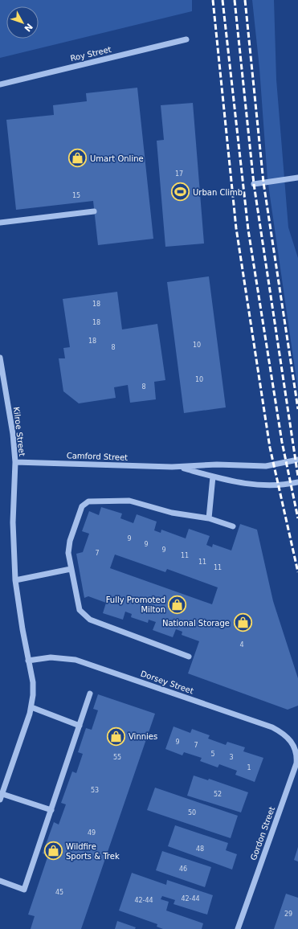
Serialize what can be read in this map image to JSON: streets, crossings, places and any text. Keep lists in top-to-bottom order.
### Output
{
  "streets": {
    "street": [
      "Roy Street",
      "Kilroe Street",
      "Camford Street",
      "Dorsey Street",
      "Gordon Street"
    ]
  },
  "crossings": [
    ["Kilroe Street", "Camford Street"],
    ["Kilroe Street", "Dorsey Street"],
    ["Dorsey Street", "Gordon Street"]
  ],
  "places": {
    "shop": [
      "Umart Online",
      "Fully Promoted Milton",
      "National Storage",
      "Vinnies",
      "Wildfire Sports & Trek"
    ],
    "sports": ["Urban Climb"]
  },
  "house_numbers": [
    "17",
    "15",
    "18",
    "18",
    "18",
    "10",
    "8",
    "10",
    "8",
    "9",
    "9",
    "9",
    "7",
    "11",
    "11",
    "11",
    "4",
    "9",
    "7",
    "5",
    "55",
    "3",
    "1",
    "53",
    "52",
    "50",
    "49",
    "48",
    "46",
    "45",
    "42-44",
    "42-44",
    "29"
  ],
  "north": "bottom right"
}
